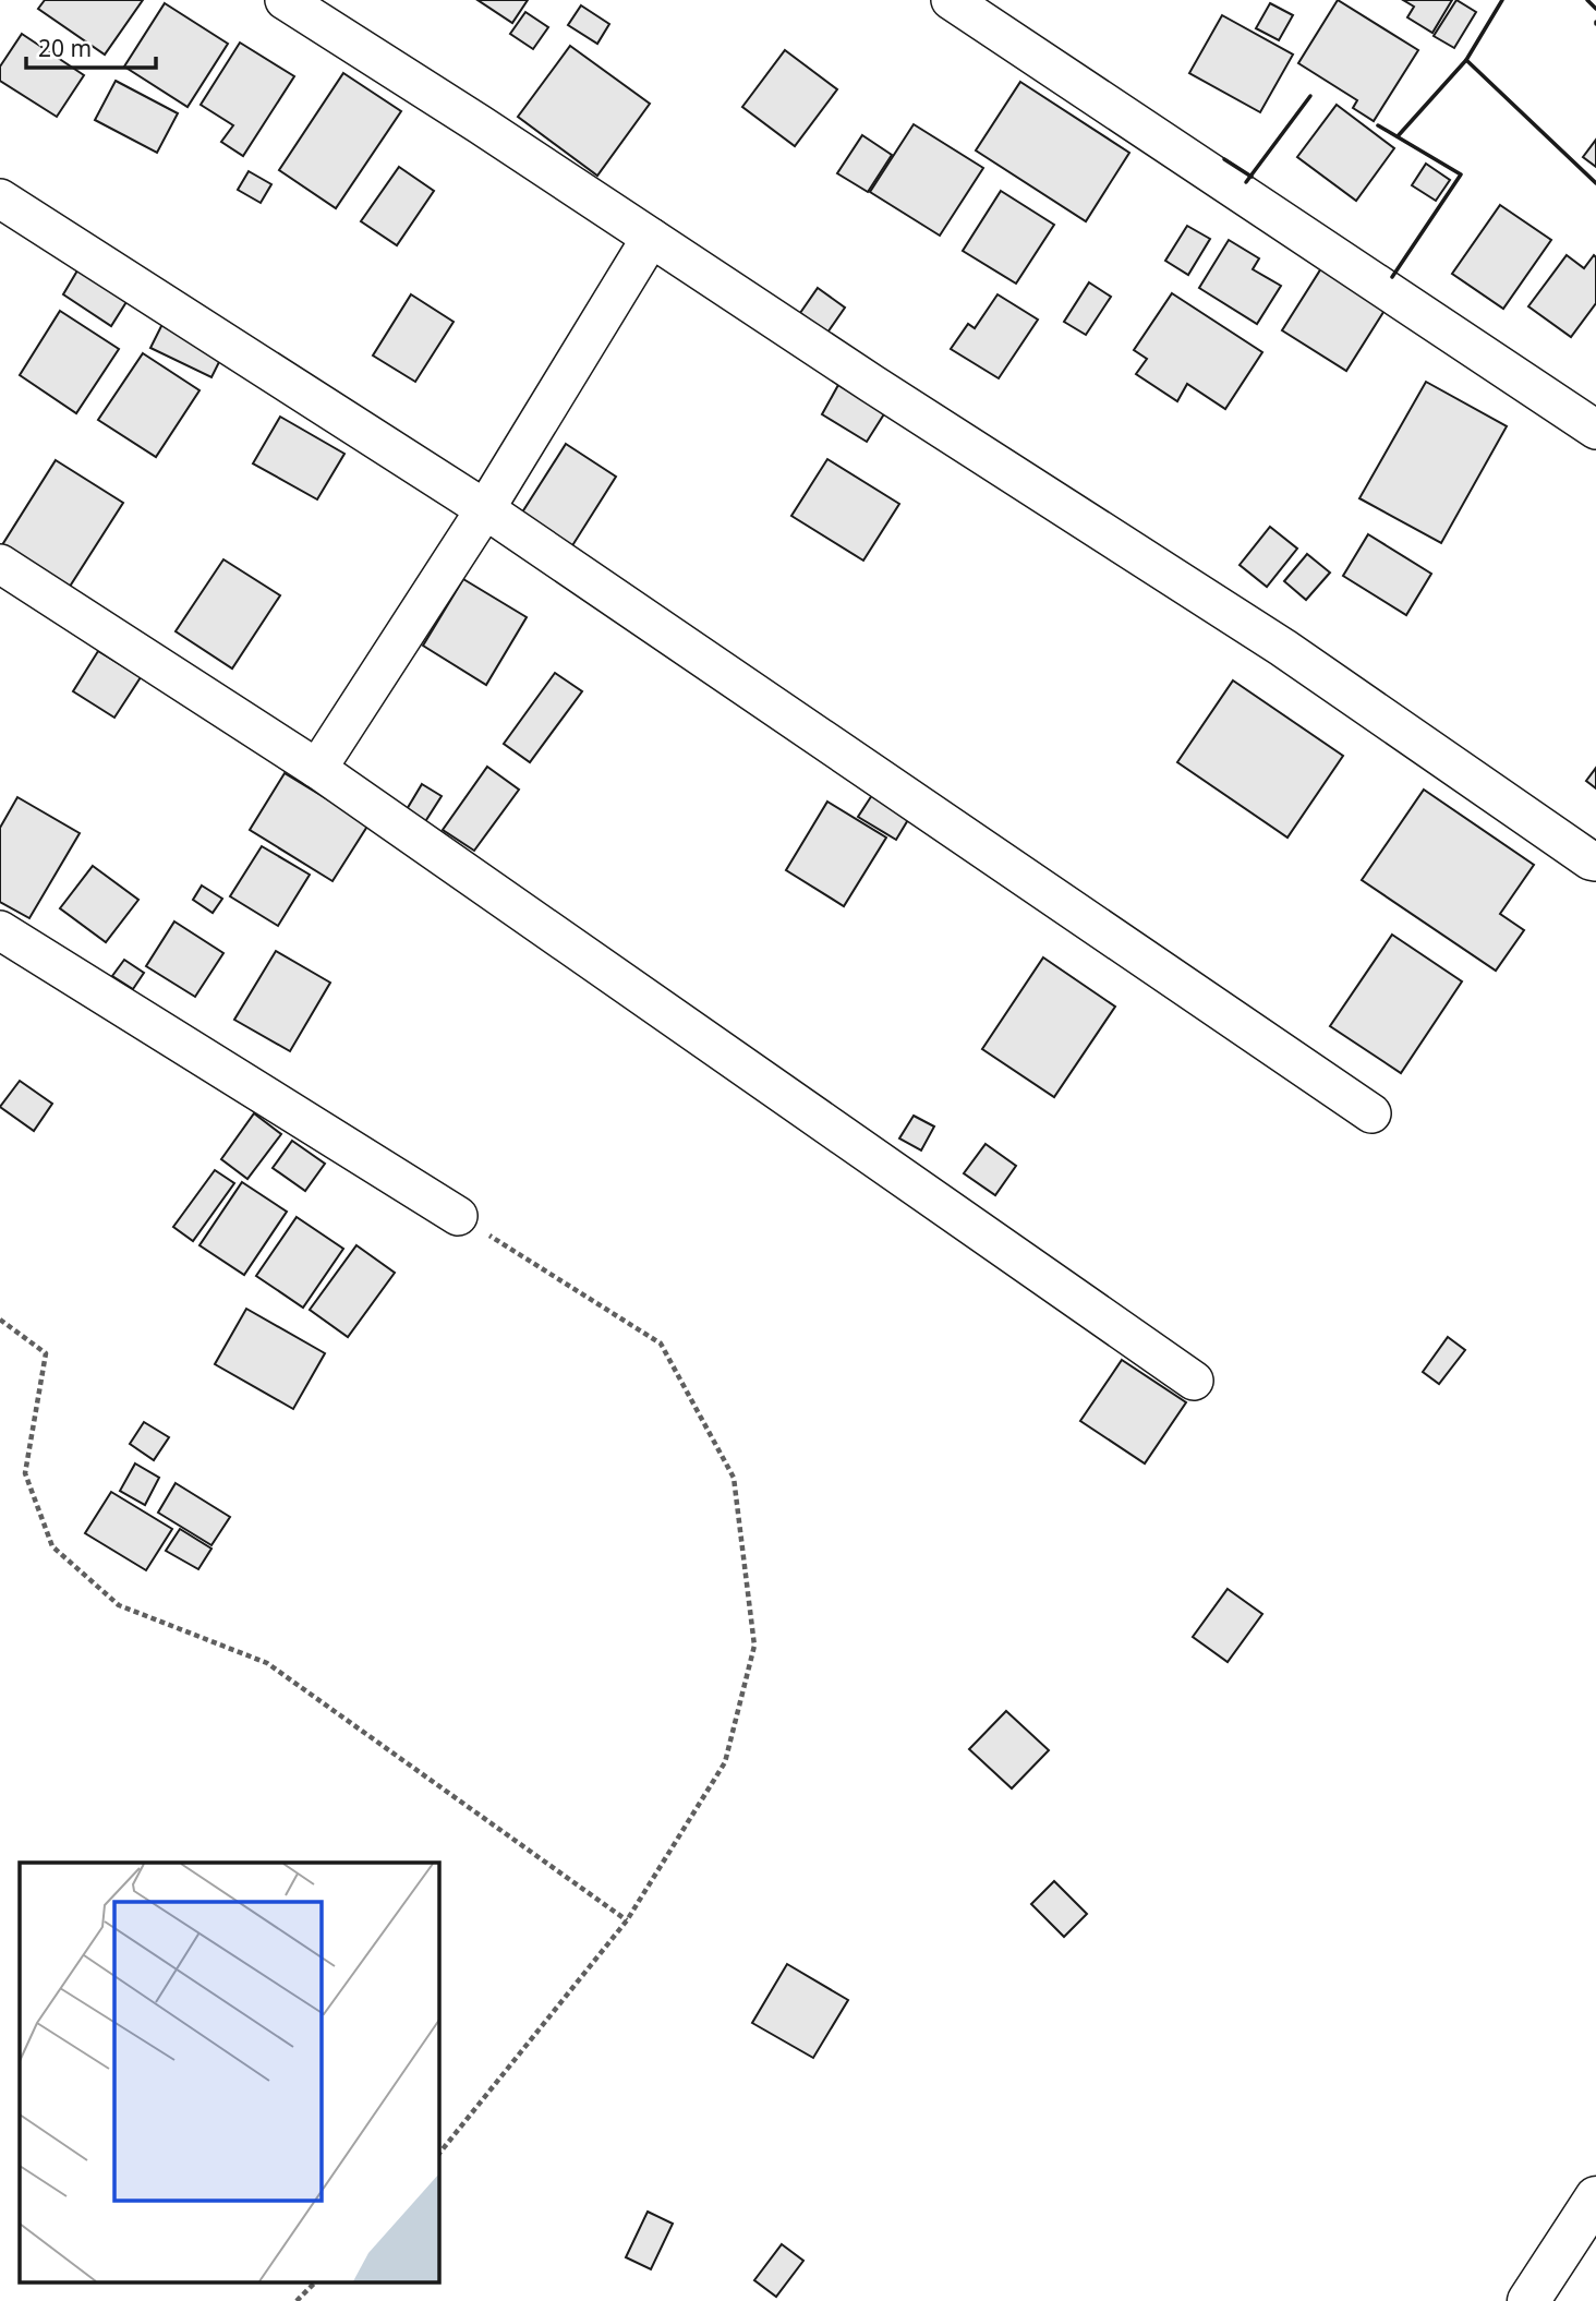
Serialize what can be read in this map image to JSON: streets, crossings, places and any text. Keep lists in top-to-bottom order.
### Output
{
  "scale_bar": "20 m"
}
